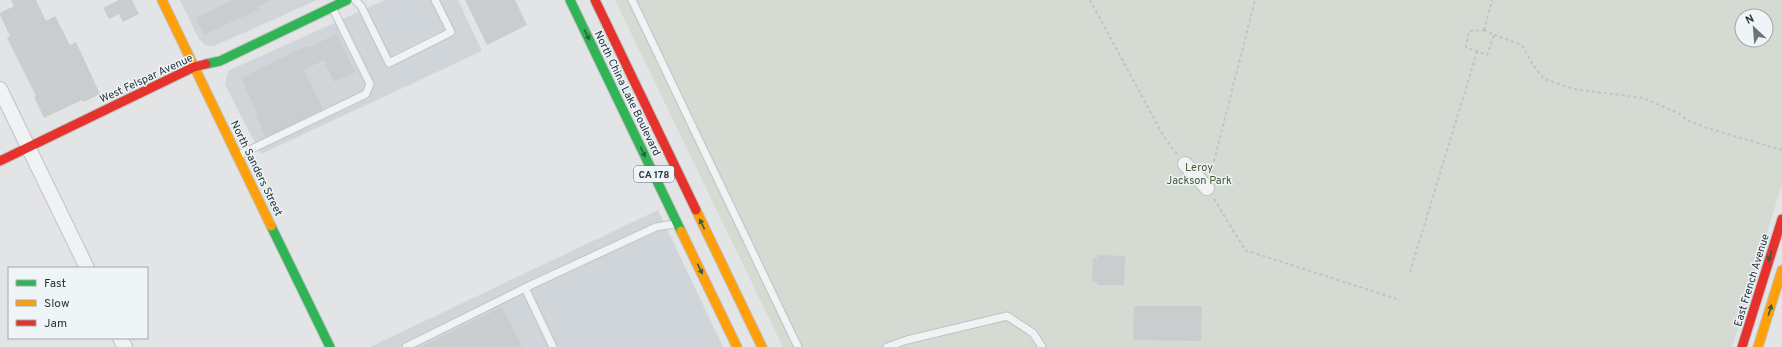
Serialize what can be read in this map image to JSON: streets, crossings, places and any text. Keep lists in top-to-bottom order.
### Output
{
  "streets": {
    "street": [
      "West Felspar Avenue",
      "North China Lake Boulevard",
      "North Sanders Street",
      "CA 178",
      "East French Avenue"
    ]
  },
  "crossings": [
    ["West Felspar Avenue", "North Sanders Street"]
  ],
  "parks": ["Leroy Jackson Park"],
  "legend": ["Fast", "Slow", "Jam"],
  "north": "top left"
}
